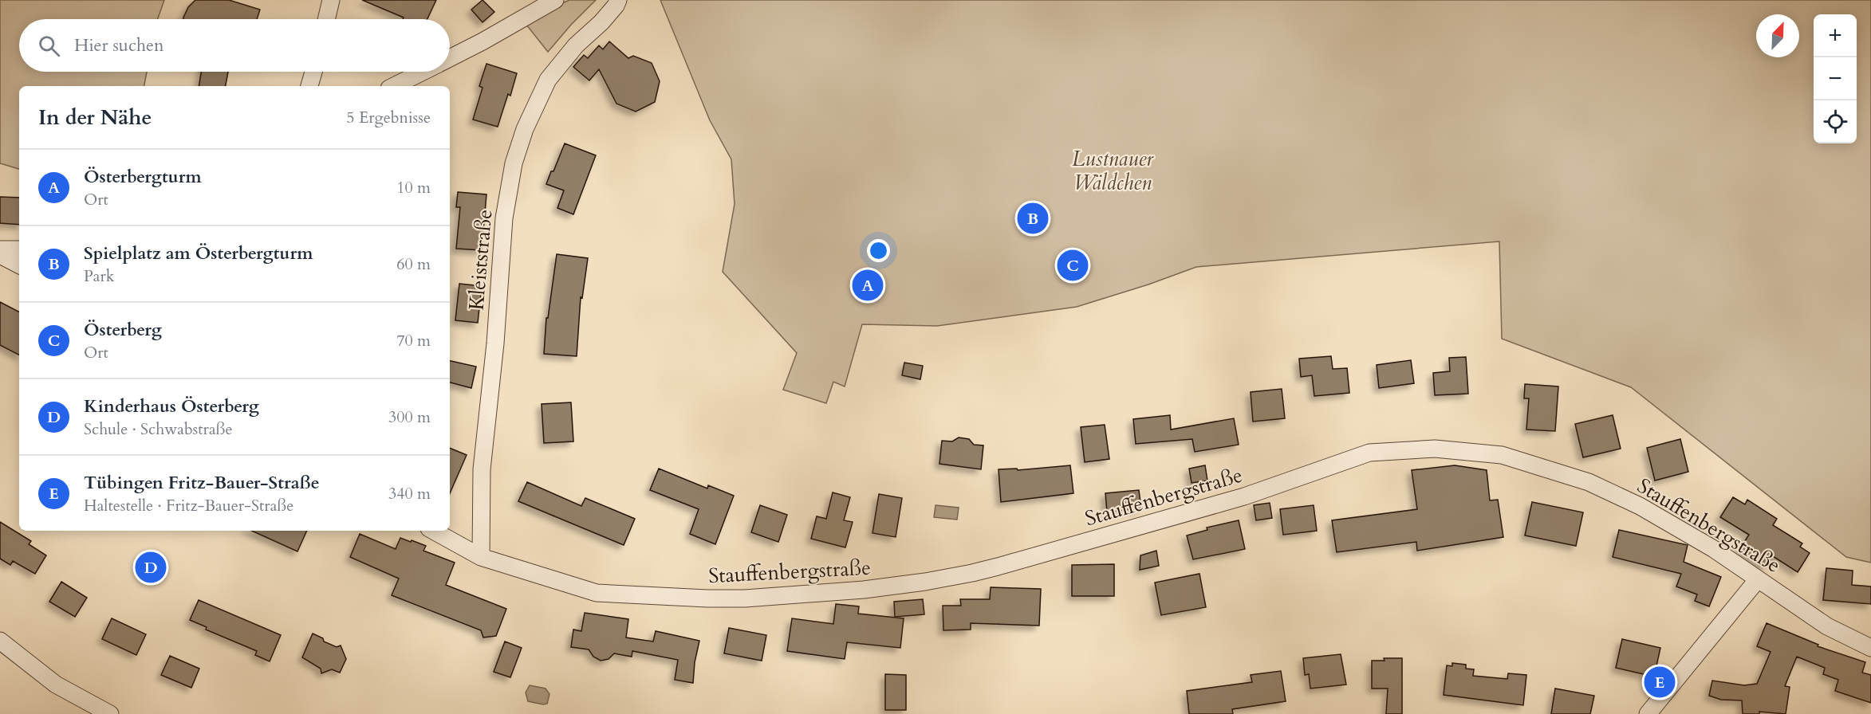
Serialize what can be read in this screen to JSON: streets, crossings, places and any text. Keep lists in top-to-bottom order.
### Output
{
  "streets": {
    "street": ["Kleiststraße", "Stauffenbergstraße"]
  },
  "crossings": [
    ["Kleiststraße", "Stauffenbergstraße"]
  ],
  "parks": ["Lustnauer Wäldchen"],
  "north": "top right",
  "page": {
    "map_buttons": ["+", "−"],
    "search": "Hier suchen",
    "heading": ["In der Nähe", "5 Ergebnisse"],
    "list": [
      {
        "mark": "A",
        "name": "Österbergturm",
        "note": "Ort",
        "value": "10 m"
      },
      {
        "mark": "B",
        "name": "Spielplatz am Österbergturm",
        "note": "Park",
        "value": "60 m"
      },
      {
        "mark": "C",
        "name": "Österberg",
        "note": "Ort",
        "value": "70 m"
      },
      {
        "mark": "D",
        "name": "Kinderhaus Österberg",
        "note": "Schule · Schwabstraße",
        "value": "300 m"
      },
      {
        "mark": "E",
        "name": "Tübingen Fritz-Bauer-Straße",
        "note": "Haltestelle · Fritz-Bauer-Straße",
        "value": "340 m"
      }
    ],
    "pins": [
      "B",
      "C",
      "A",
      "D",
      "E"
    ]
  }
}
